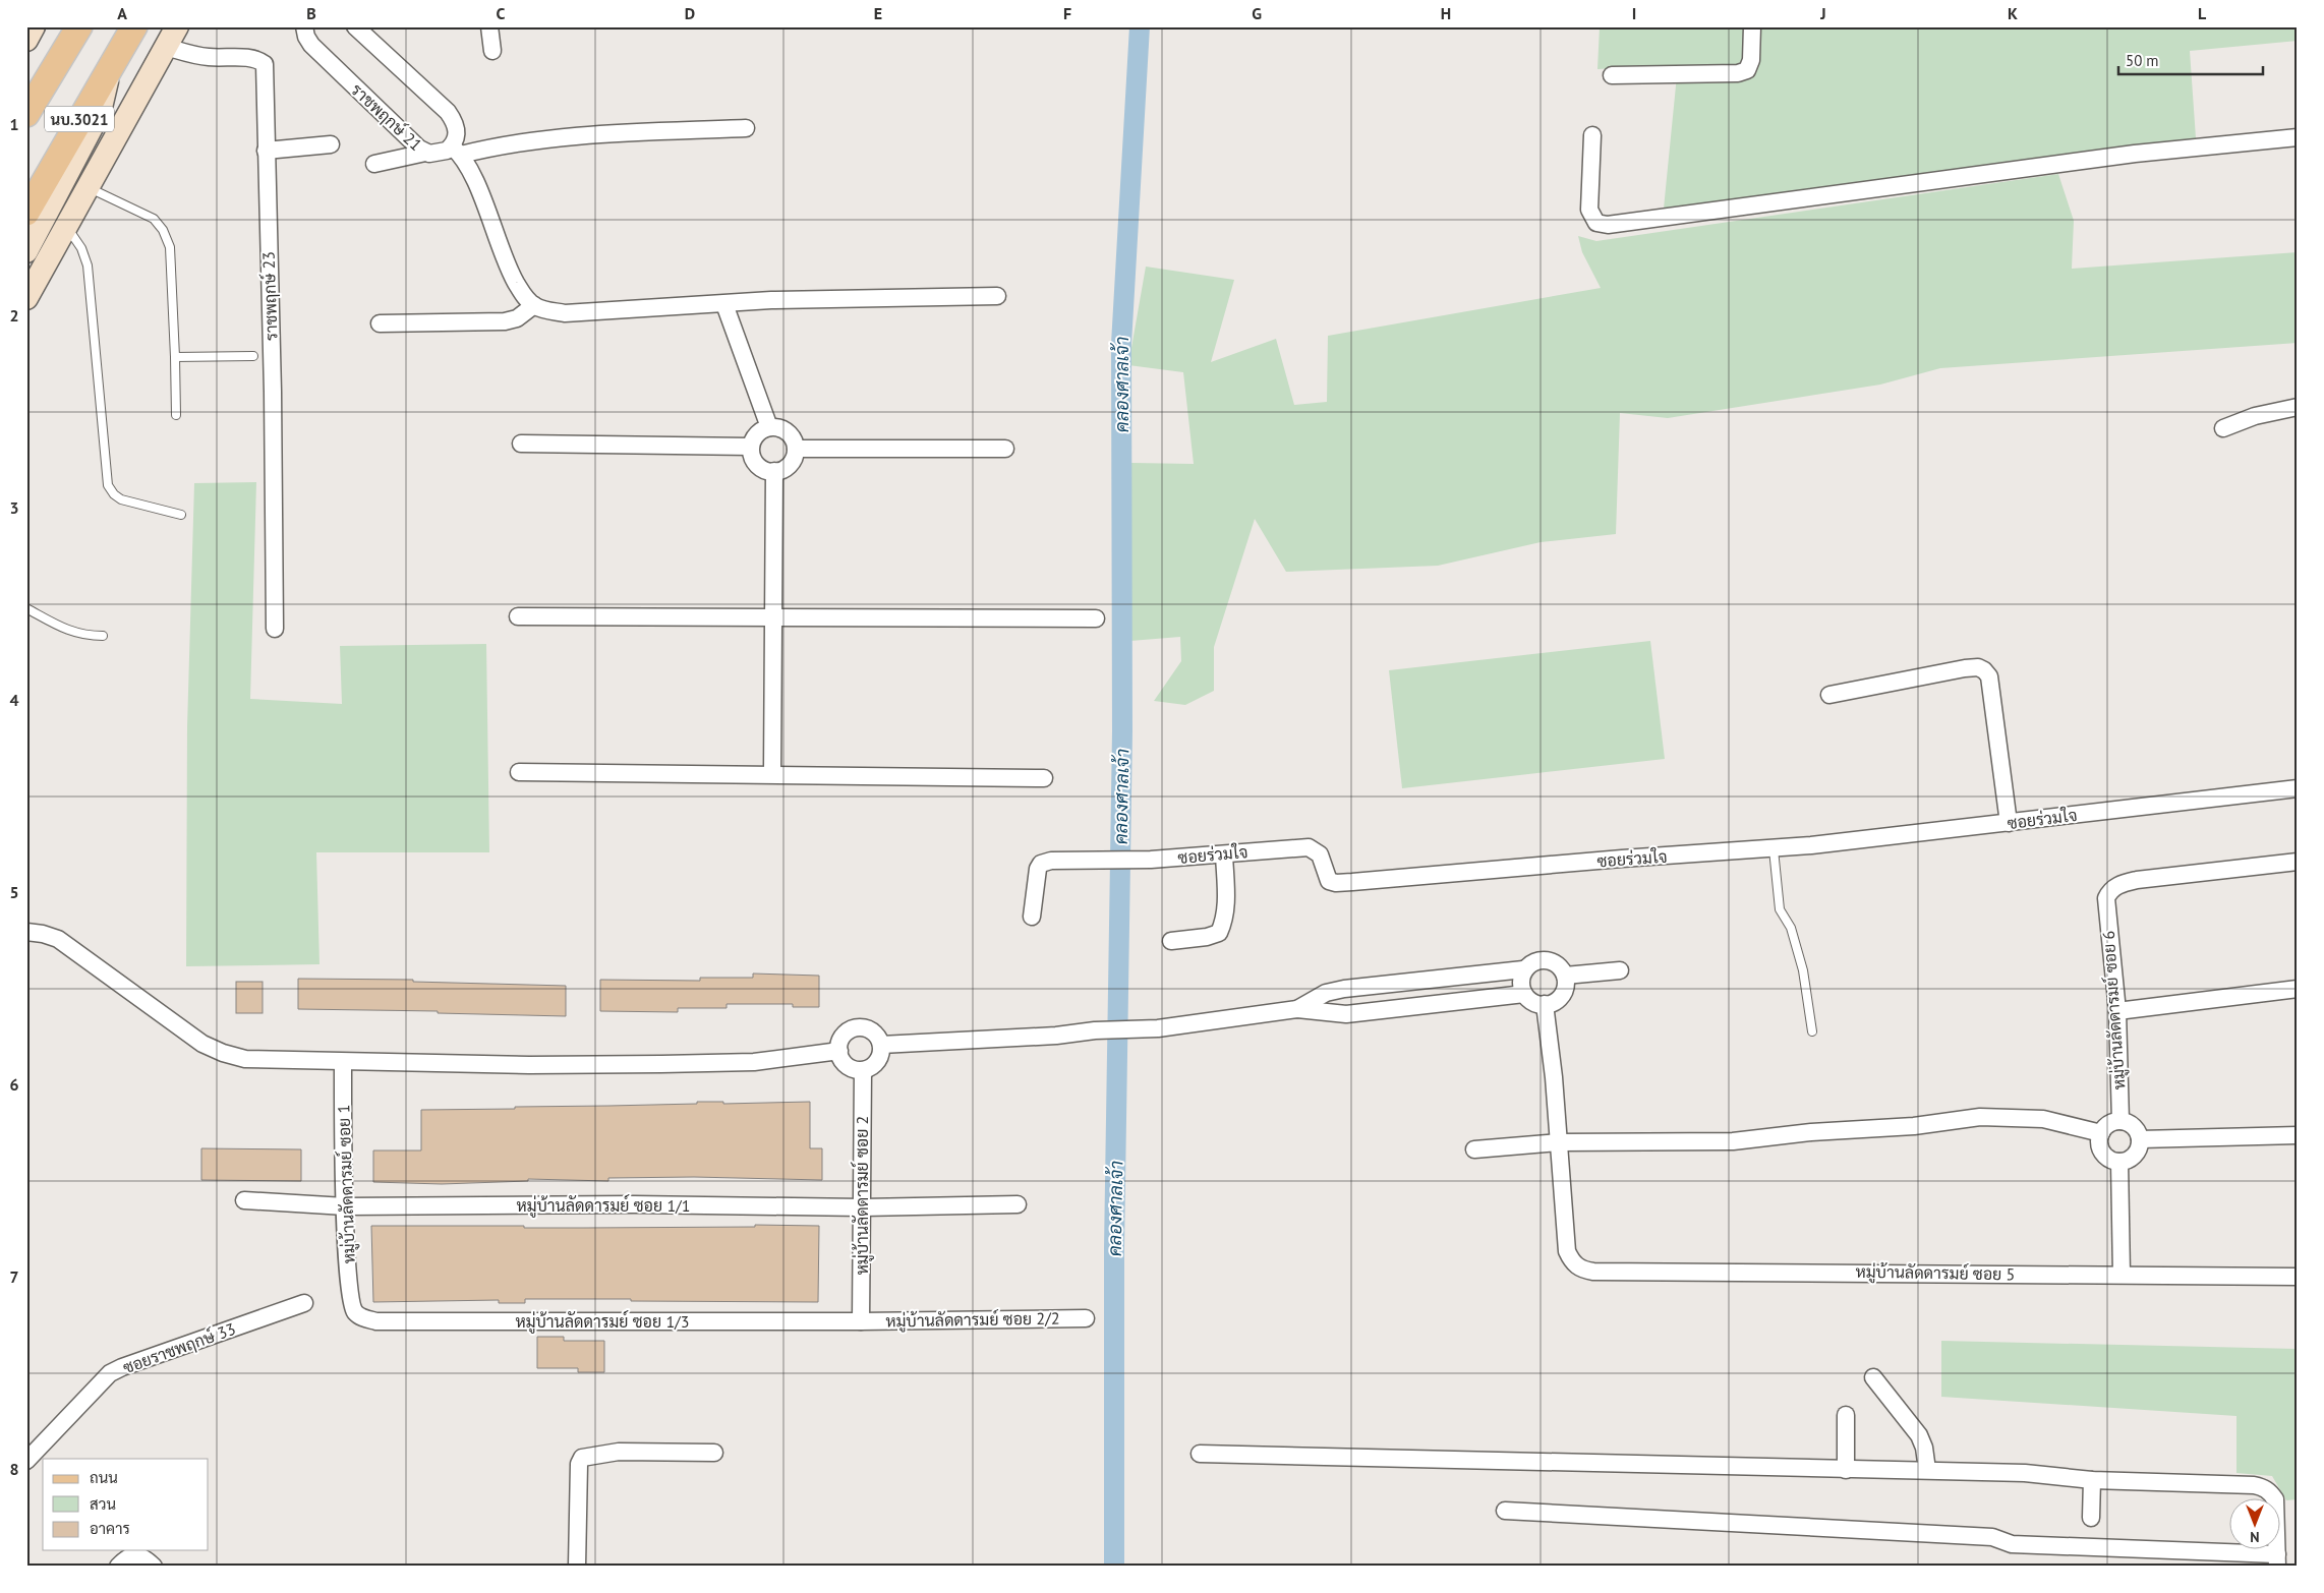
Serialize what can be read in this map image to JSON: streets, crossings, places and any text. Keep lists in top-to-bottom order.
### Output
{
  "streets": {
    "main road": ["นบ.3021"],
    "street": [
      "ราชพฤกษ์ 21",
      "ราชพฤกษ์ 23",
      "ซอยร่วมใจ",
      "หมู่บ้านลัดดารมย์ ซอย 6",
      "หมู่บ้านลัดดารมย์ ซอย 1",
      "หมู่บ้านลัดดารมย์ ซอย 2",
      "หมู่บ้านลัดดารมย์ ซอย 1/1",
      "หมู่บ้านลัดดารมย์ ซอย 5",
      "หมู่บ้านลัดดารมย์ ซอย 2/2",
      "หมู่บ้านลัดดารมย์ ซอย 1/3",
      "ซอยราชพฤกษ์ 33"
    ]
  },
  "crossings": [
    ["นบ.3021", "ราชพฤกษ์ 23"],
    ["หมู่บ้านลัดดารมย์ ซอย 1", "หมู่บ้านลัดดารมย์ ซอย 1/1"],
    ["หมู่บ้านลัดดารมย์ ซอย 1", "หมู่บ้านลัดดารมย์ ซอย 1/3"],
    ["หมู่บ้านลัดดารมย์ ซอย 2", "หมู่บ้านลัดดารมย์ ซอย 1/1"],
    ["หมู่บ้านลัดดารมย์ ซอย 2", "หมู่บ้านลัดดารมย์ ซอย 2/2"],
    ["หมู่บ้านลัดดารมย์ ซอย 2", "หมู่บ้านลัดดารมย์ ซอย 1/3"],
    ["หมู่บ้านลัดดารมย์ ซอย 2/2", "หมู่บ้านลัดดารมย์ ซอย 1/3"]
  ],
  "water": ["คลองศาลเจ้า"],
  "legend": ["ถนน", "สวน", "อาคาร"],
  "scale_bar": "50 m",
  "north": "bottom",
  "grid": {
    "columns": [
      "A",
      "B",
      "C",
      "D",
      "E",
      "F",
      "G",
      "H",
      "I",
      "J",
      "K",
      "L"
    ],
    "rows": [
      "1",
      "2",
      "3",
      "4",
      "5",
      "6",
      "7",
      "8"
    ]
  }
}
